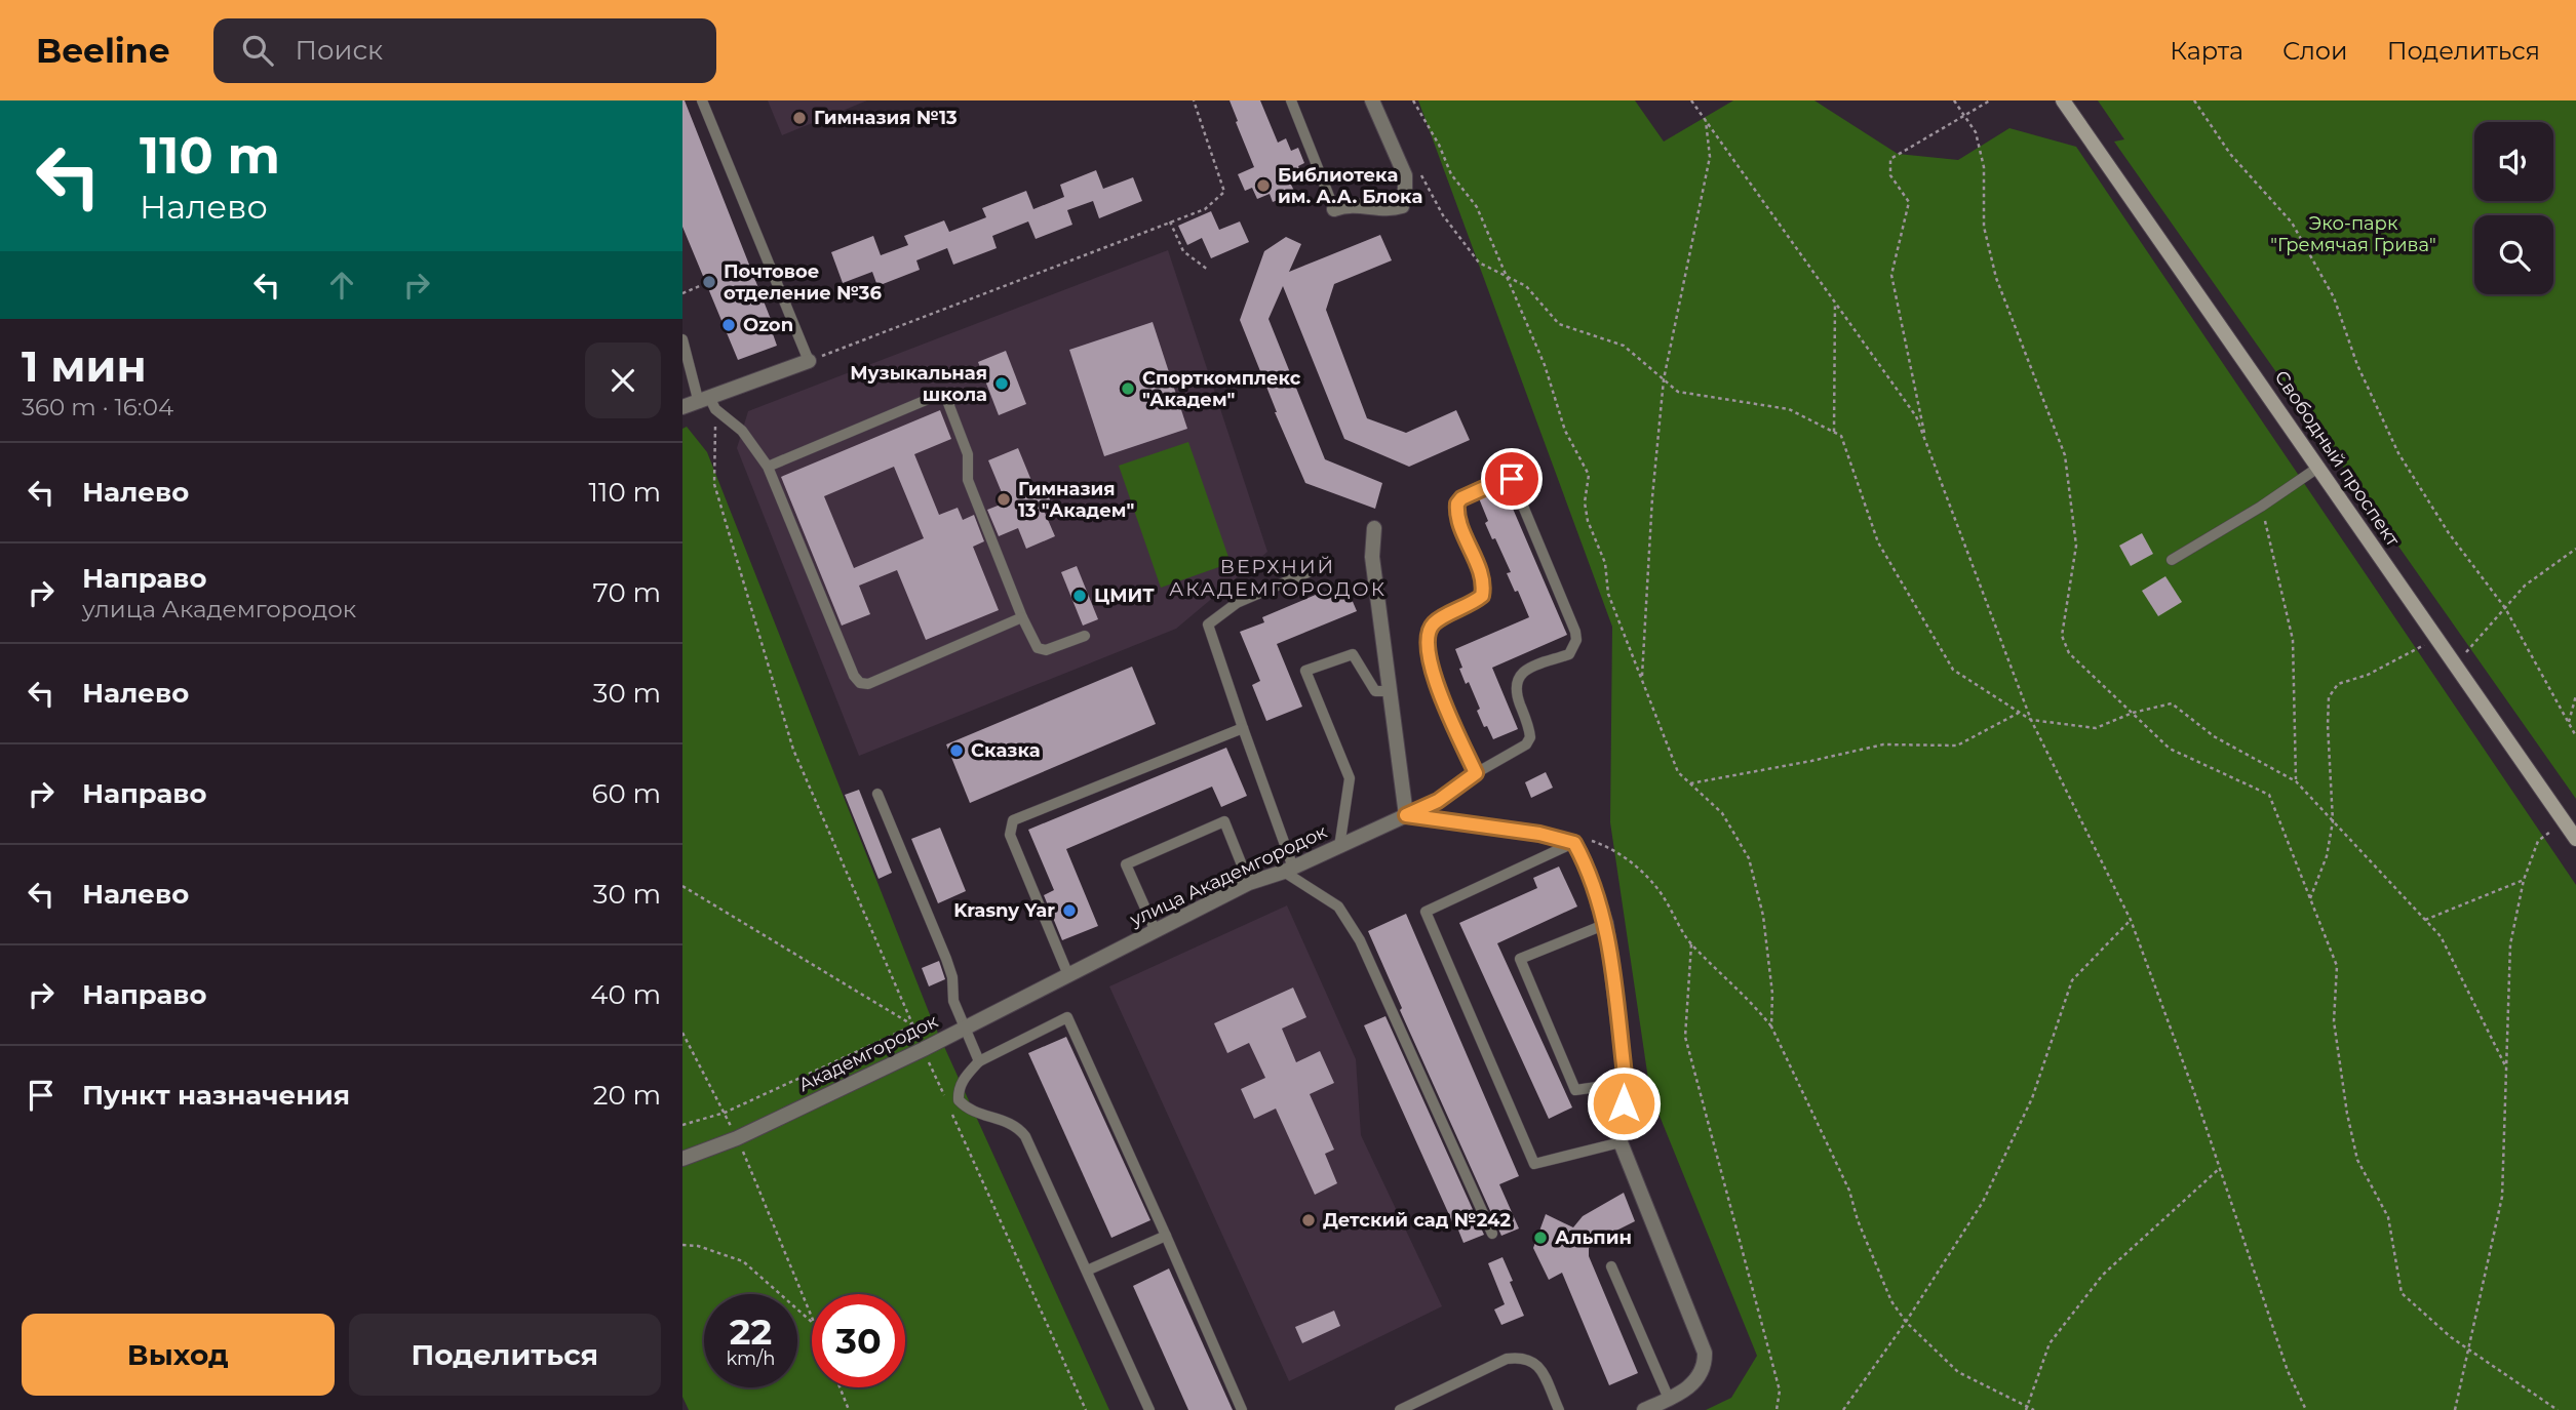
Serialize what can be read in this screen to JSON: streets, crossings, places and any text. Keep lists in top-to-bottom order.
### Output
{
  "streets": {
    "main road": ["Свободный проспект"],
    "street": ["улица Академгородок", "Академгородок"]
  },
  "crossings": [
    ["улица Академгородок", "Академгородок"]
  ],
  "districts": ["ВЕРХНИЙ АКАДЕМГОРОДОК"],
  "parks": ["Эко-парк \"Гремячая Грива\""],
  "places": [
    "Гимназия №13",
    "Библиотека им. А.А. Блока",
    "Почтовое отделение №36",
    "Ozon",
    "Музыкальная школа",
    "Спорткомплекс \"Академ\"",
    "Гимназия 13 \"Академ\"",
    "ЦМИТ",
    "Сказка",
    "Krasny Yar",
    "Детский сад №242",
    "Альпин"
  ],
  "page": {
    "header": "Beeline",
    "search": "Поиск",
    "nav": ["Карта", "Слои", "Поделиться"],
    "turn": ["110 m", "Налево"],
    "heading": ["1 мин", "360 m · 16:04"],
    "list": [
      {
        "name": "Налево",
        "value": "110 m"
      },
      {
        "name": "Направо",
        "note": "улица Академгородок",
        "value": "70 m"
      },
      {
        "name": "Налево",
        "value": "30 m"
      },
      {
        "name": "Направо",
        "value": "60 m"
      },
      {
        "name": "Налево",
        "value": "30 m"
      },
      {
        "name": "Направо",
        "value": "40 m"
      },
      {
        "name": "Пункт назначения",
        "value": "20 m"
      }
    ],
    "speed": "22 km/h",
    "limit": "30",
    "buttons": ["Выход", "Поделиться"]
  }
}
